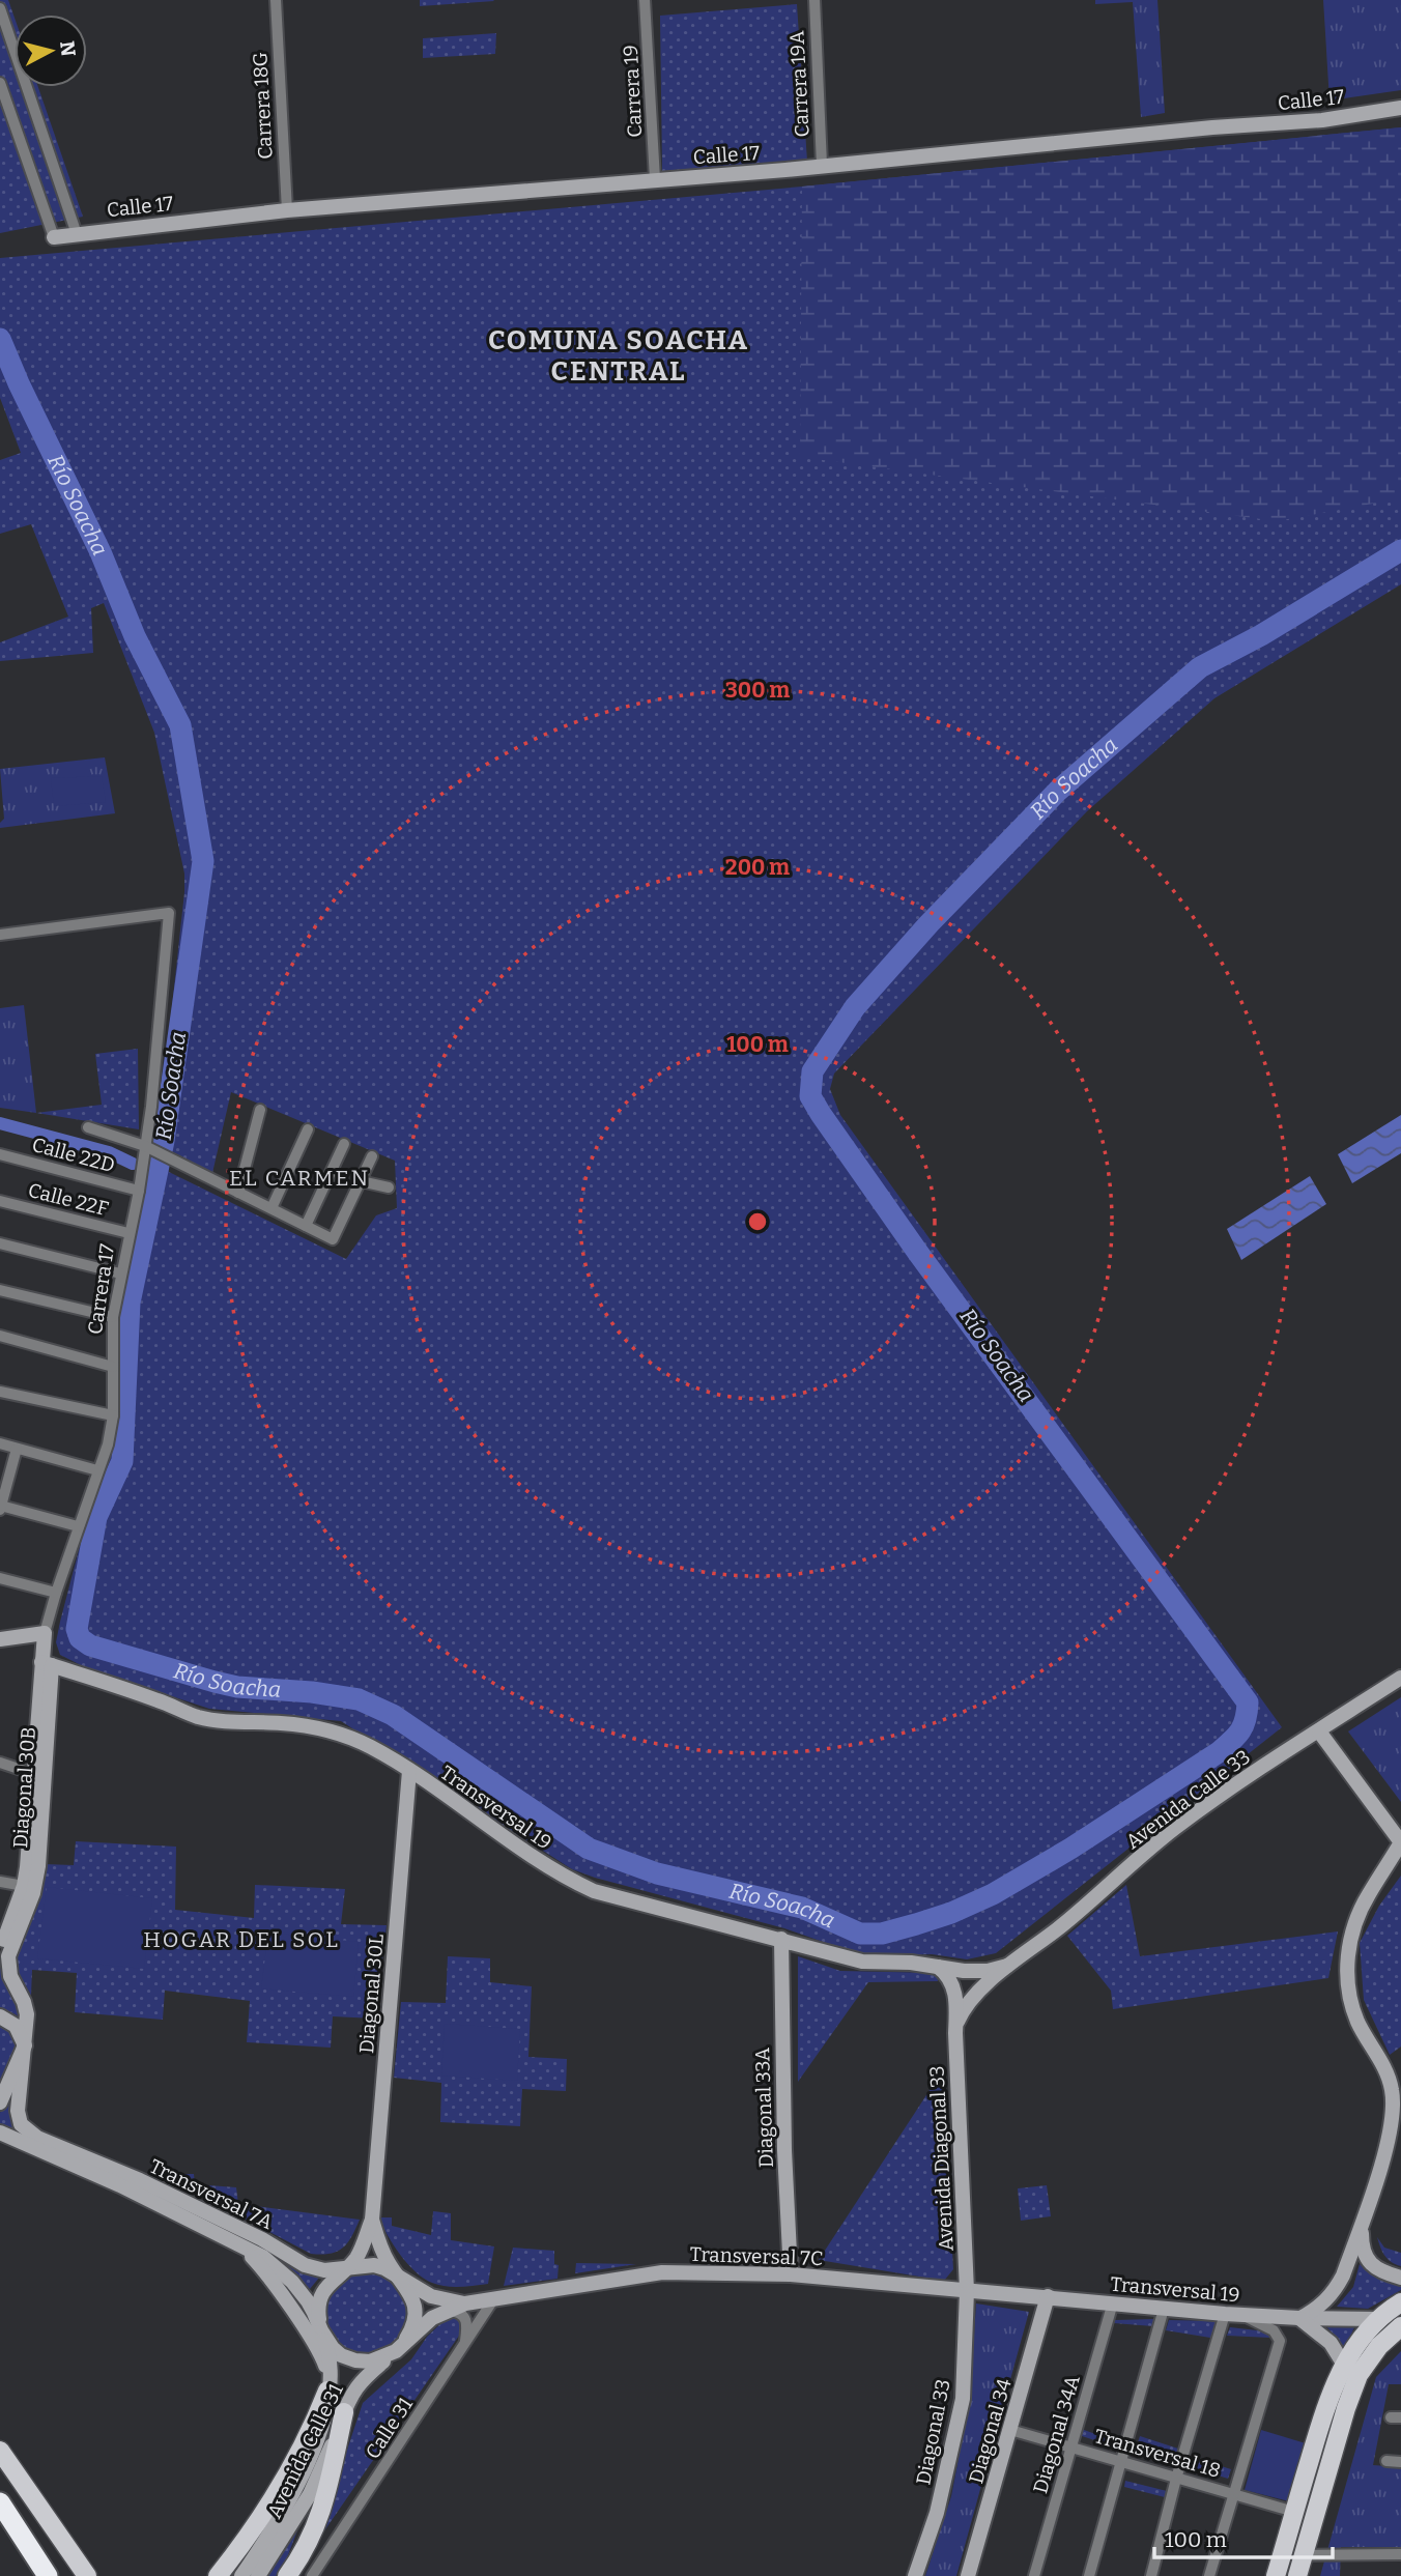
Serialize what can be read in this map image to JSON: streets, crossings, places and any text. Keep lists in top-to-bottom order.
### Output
{
  "streets": {
    "main road": [
      "Calle 17",
      "Carrera 17",
      "Diagonal 30B",
      "Avenida Calle 33",
      "Transversal 19",
      "Diagonal 30L",
      "Diagonal 33A",
      "Avenida Diagonal 33",
      "Transversal 7A",
      "Transversal 7C",
      "Diagonal 34",
      "Diagonal 33",
      "Avenida Calle 31"
    ],
    "street": [
      "Carrera 19A",
      "Carrera 19",
      "Carrera 18G",
      "Calle 22D",
      "Calle 22F",
      "Calle 31",
      "Diagonal 34A",
      "Transversal 18"
    ]
  },
  "crossings": [
    ["Carrera 19A", "Calle 17"],
    ["Carrera 19", "Calle 17"],
    ["Calle 17", "Carrera 18G"],
    ["Calle 22D", "Carrera 17"],
    ["Calle 22F", "Carrera 17"],
    ["Carrera 17", "Diagonal 30B"],
    ["Carrera 17", "Transversal 19"],
    ["Diagonal 30B", "Transversal 19"],
    ["Avenida Calle 33", "Transversal 19"],
    ["Avenida Calle 33", "Avenida Diagonal 33"],
    ["Transversal 19", "Diagonal 30L"],
    ["Transversal 19", "Diagonal 33A"],
    ["Transversal 19", "Avenida Diagonal 33"],
    ["Transversal 19", "Transversal 7C"],
    ["Transversal 19", "Diagonal 34"],
    ["Transversal 19", "Diagonal 34A"],
    ["Diagonal 30L", "Avenida Calle 31"],
    ["Diagonal 33A", "Transversal 7C"],
    ["Avenida Diagonal 33", "Transversal 7C"],
    ["Avenida Diagonal 33", "Diagonal 33"],
    ["Transversal 7A", "Transversal 7C"],
    ["Transversal 7A", "Avenida Calle 31"],
    ["Transversal 7C", "Calle 31"],
    ["Transversal 7C", "Diagonal 34"],
    ["Transversal 7C", "Diagonal 33"],
    ["Transversal 7C", "Avenida Calle 31"],
    ["Diagonal 34", "Transversal 18"],
    ["Diagonal 34A", "Transversal 18"]
  ],
  "districts": ["COMUNA SOACHA CENTRAL", "EL CARMEN", "HOGAR DEL SOL"],
  "water": ["Río Soacha"],
  "scale_bar": "100 m",
  "north": "right",
  "rings": ["300 m", "200 m", "100 m"]
}
